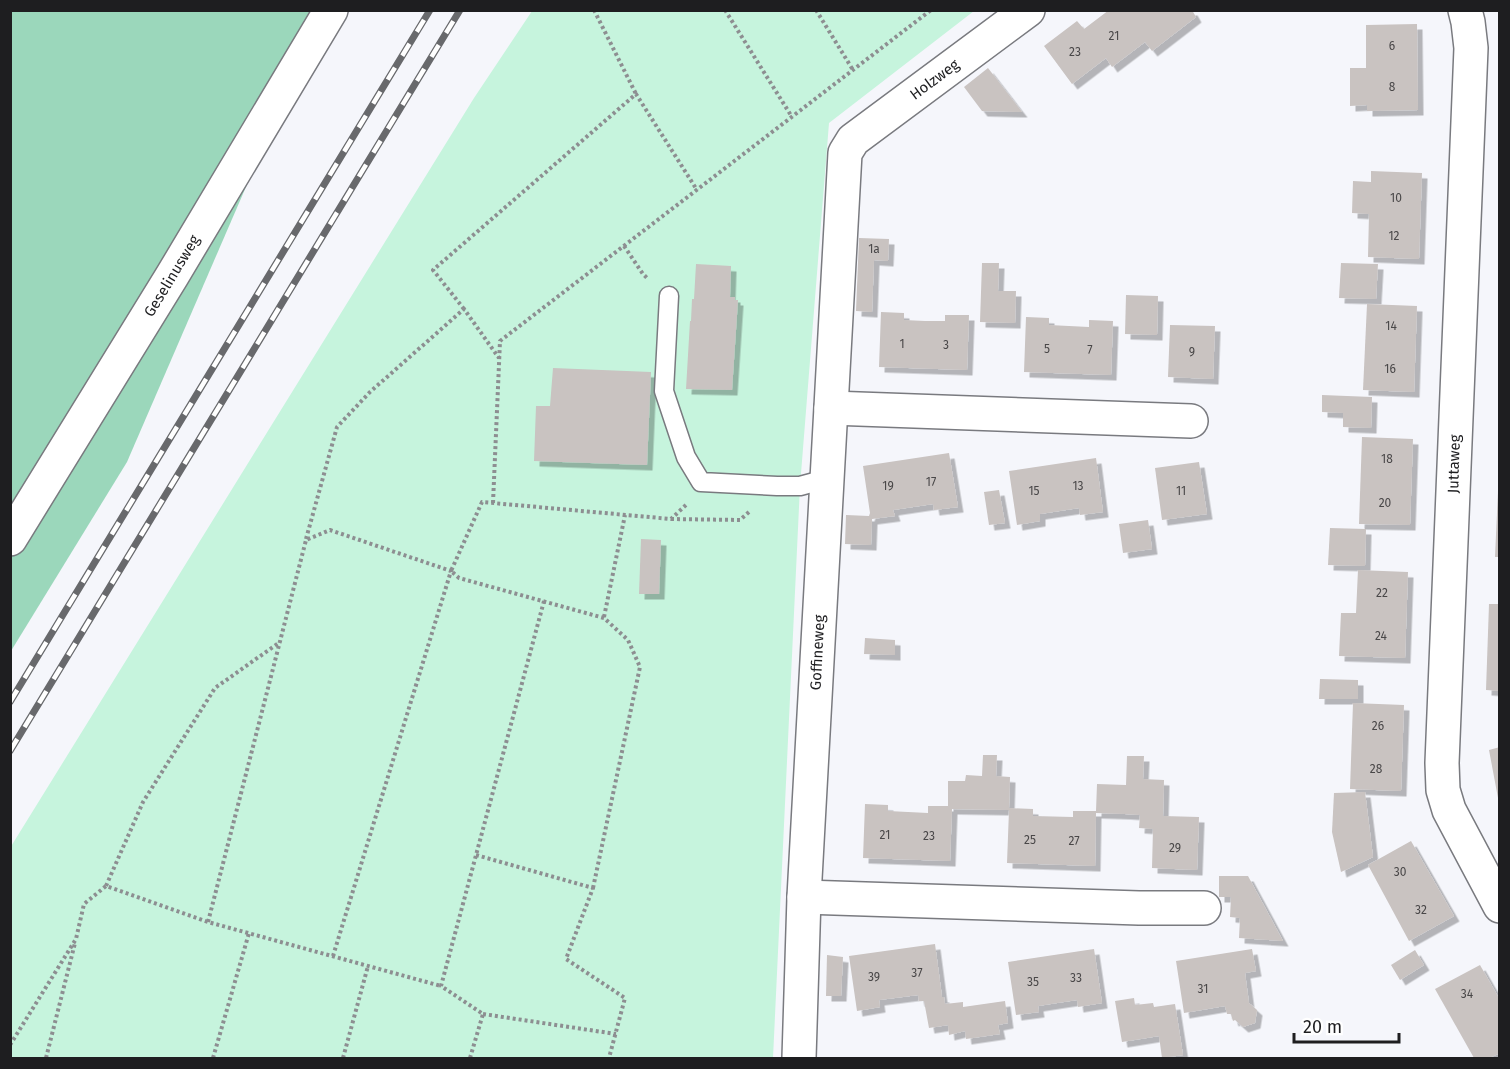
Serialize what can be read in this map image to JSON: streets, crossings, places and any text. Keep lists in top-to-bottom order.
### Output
{
  "streets": {
    "street": [
      "Holzweg",
      "Geselinusweg",
      "Juttaweg",
      "Goffineweg"
    ]
  },
  "crossings": [
    ["Holzweg", "Goffineweg"]
  ],
  "house_numbers": [
    "21",
    "6",
    "23",
    "8",
    "10",
    "12",
    "1a",
    "14",
    "1",
    "3",
    "5",
    "7",
    "9",
    "16",
    "18",
    "17",
    "19",
    "13",
    "15",
    "11",
    "20",
    "22",
    "24",
    "26",
    "28",
    "21",
    "23",
    "25",
    "27",
    "29",
    "30",
    "32",
    "37",
    "39",
    "33",
    "35",
    "31",
    "34"
  ],
  "scale_bar": "20 m"
}
